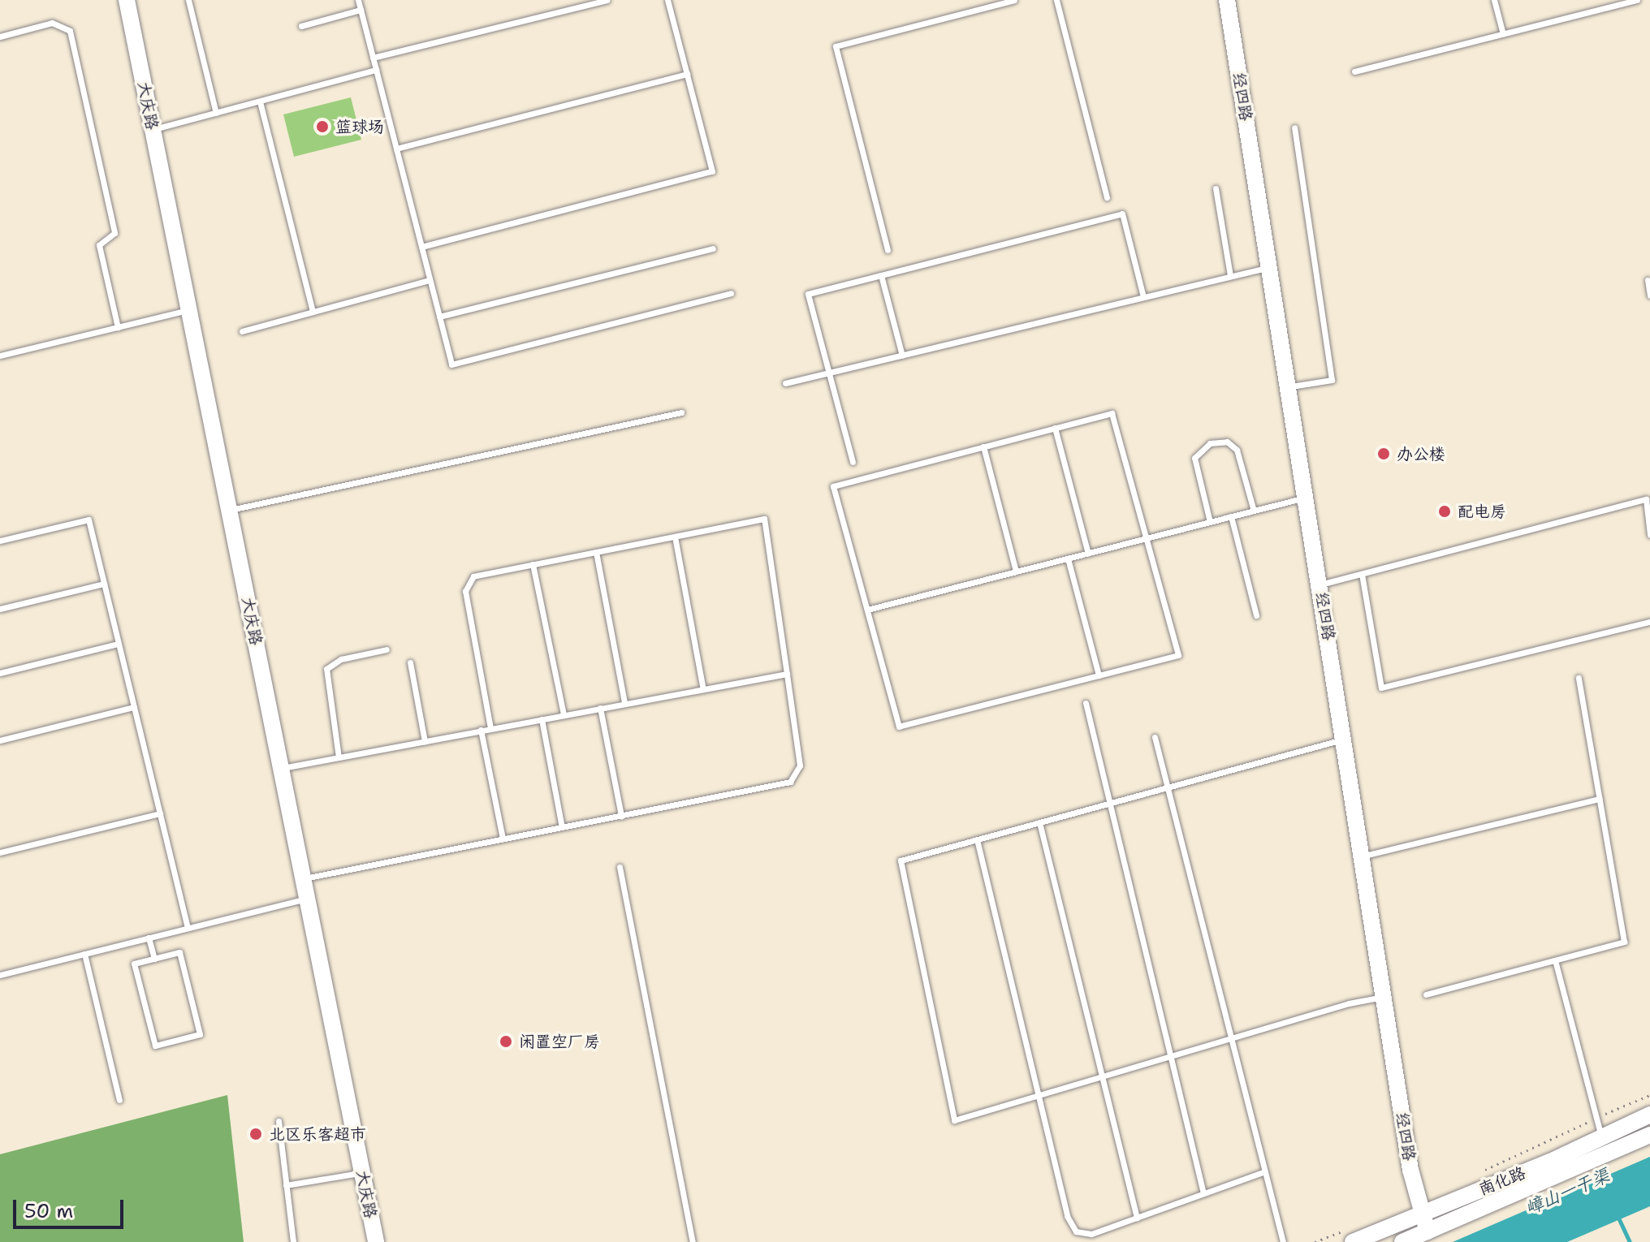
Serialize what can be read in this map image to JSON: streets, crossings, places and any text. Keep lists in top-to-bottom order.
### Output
{
  "streets": {
    "street": ["经四路", "大庆路", "南化路"]
  },
  "crossings": [
    ["经四路", "南化路"]
  ],
  "water": ["嶂山一干渠"],
  "places": [
    "篮球场",
    "办公楼",
    "配电房",
    "闲置空厂房",
    "北区乐客超市"
  ],
  "scale_bar": "50 m"
}
